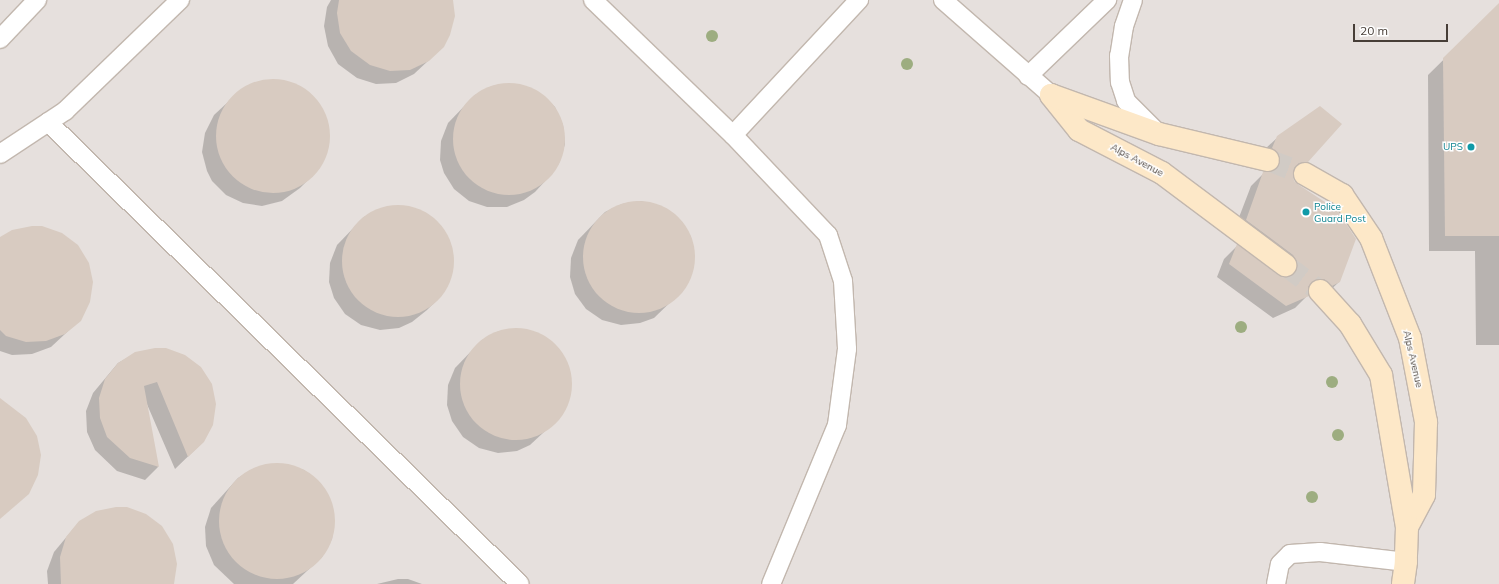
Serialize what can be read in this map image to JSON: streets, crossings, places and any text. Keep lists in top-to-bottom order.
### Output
{
  "streets": {
    "street": ["Alps Avenue"]
  },
  "places": ["UPS", "Police Guard Post"],
  "scale_bar": "20 m"
}
